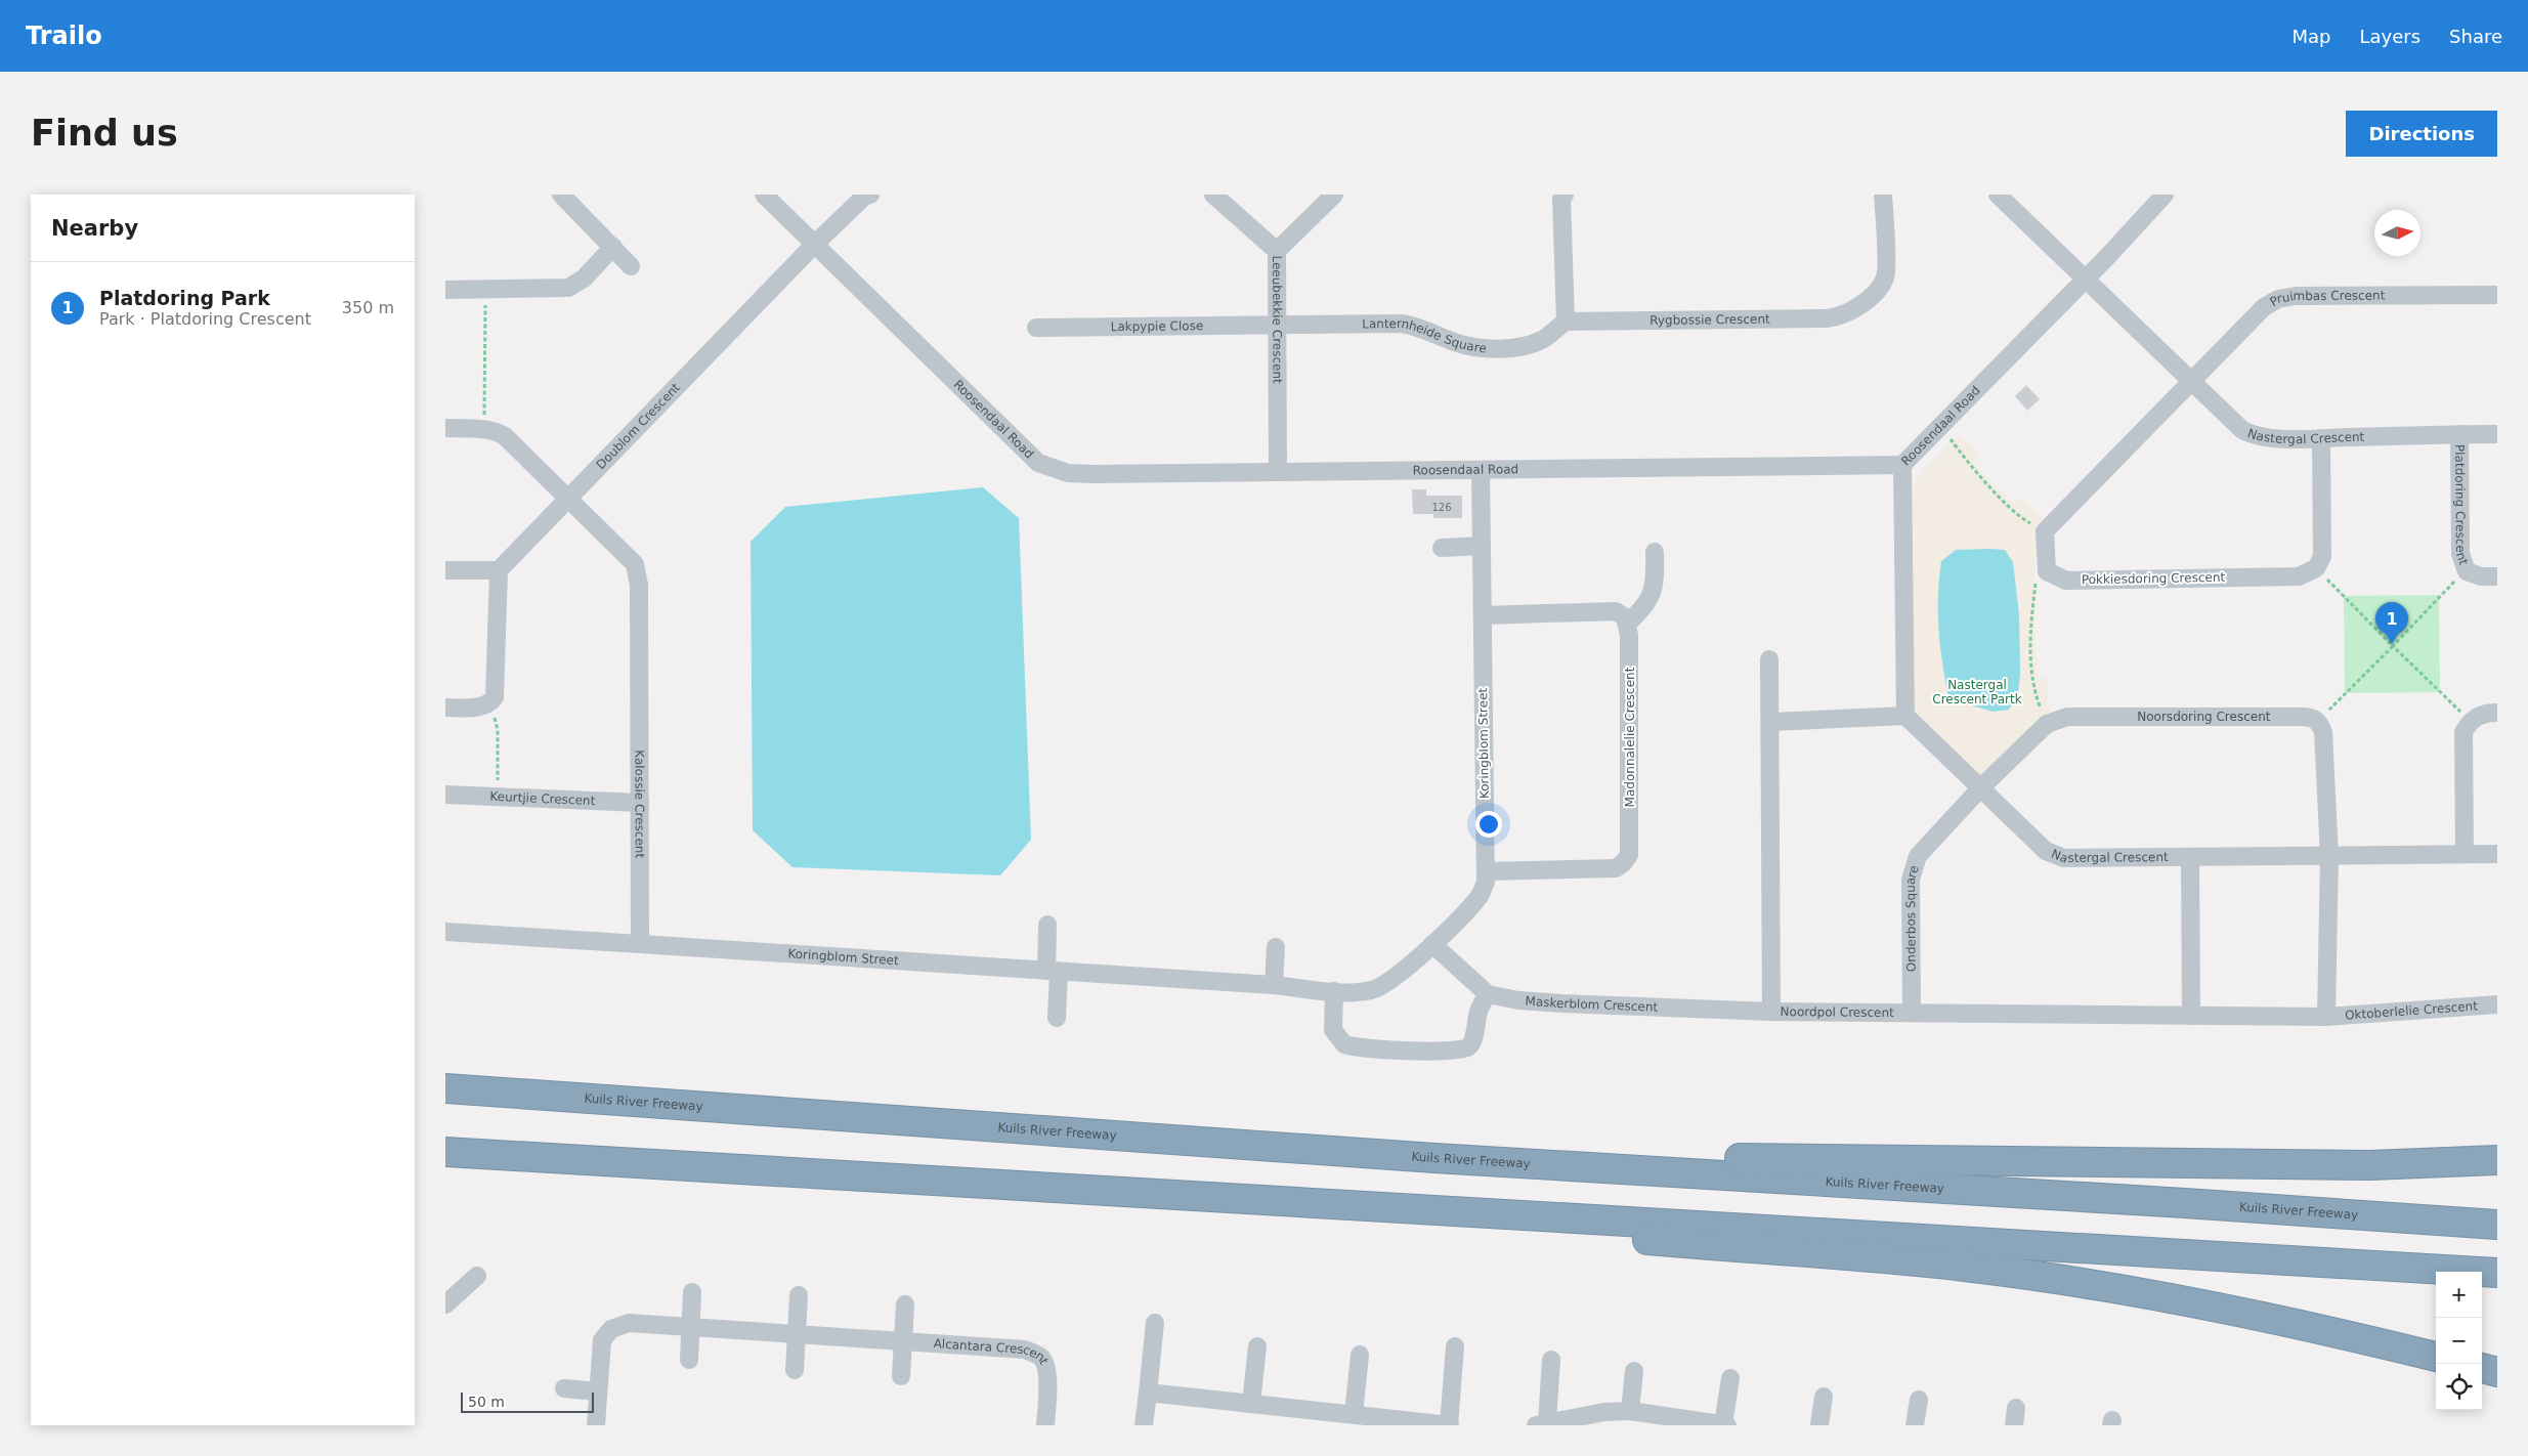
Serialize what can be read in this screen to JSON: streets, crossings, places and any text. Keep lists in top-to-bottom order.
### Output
{
  "streets": {
    "highway": ["Kuils River Freeway"],
    "street": [
      "Pruimbas Crescent",
      "Leeubekkie Crescent",
      "Rygbossie Crescent",
      "Lakpypie Close",
      "Lanternheide Square",
      "Roosendaal Road",
      "Doublom Crescent",
      "Nastergal Crescent",
      "Platdoring Crescent",
      "Pokkiesdoring Crescent",
      "Noorsdoring Crescent",
      "Madonnalelie Crescent",
      "Koringblom Street",
      "Keurtjie Crescent",
      "Kalossie Crescent",
      "Onderbos Square",
      "Maskerblom Crescent",
      "Oktoberlelie Crescent",
      "Noordpol Crescent",
      "Alcantara Crescent"
    ]
  },
  "crossings": [
    ["Pruimbas Crescent", "Nastergal Crescent"],
    ["Leeubekkie Crescent", "Lakpypie Close"],
    ["Leeubekkie Crescent", "Lanternheide Square"],
    ["Leeubekkie Crescent", "Roosendaal Road"],
    ["Rygbossie Crescent", "Lanternheide Square"],
    ["Lakpypie Close", "Lanternheide Square"],
    ["Roosendaal Road", "Doublom Crescent"],
    ["Roosendaal Road", "Nastergal Crescent"],
    ["Roosendaal Road", "Koringblom Street"],
    ["Doublom Crescent", "Kalossie Crescent"],
    ["Nastergal Crescent", "Platdoring Crescent"],
    ["Nastergal Crescent", "Onderbos Square"],
    ["Nastergal Crescent", "Oktoberlelie Crescent"],
    ["Madonnalelie Crescent", "Koringblom Street"],
    ["Koringblom Street", "Kalossie Crescent"],
    ["Koringblom Street", "Maskerblom Crescent"],
    ["Keurtjie Crescent", "Kalossie Crescent"],
    ["Onderbos Square", "Noordpol Crescent"],
    ["Maskerblom Crescent", "Noordpol Crescent"],
    ["Oktoberlelie Crescent", "Noordpol Crescent"]
  ],
  "parks": ["Nastergal Crescent Partk"],
  "house_numbers": ["126"],
  "scale_bar": "50 m",
  "north": "right",
  "page": {
    "header": "Trailo",
    "nav": ["Map", "Layers", "Share"],
    "buttons": "Directions",
    "title": "Find us",
    "heading": "Nearby",
    "list": [
      {
        "mark": "1",
        "name": "Platdoring Park",
        "note": "Park · Platdoring Crescent",
        "value": "350 m"
      }
    ],
    "pins": "1",
    "map_buttons": ["+", "−"],
    "scale": "50 m"
  }
}
